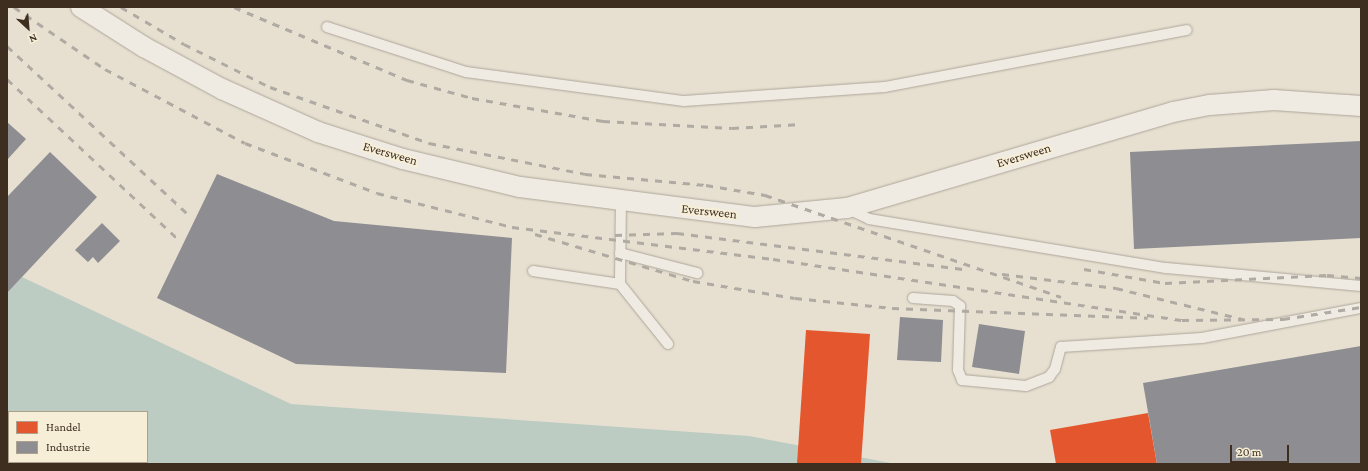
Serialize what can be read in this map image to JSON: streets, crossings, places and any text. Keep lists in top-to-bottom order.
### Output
{
  "streets": {
    "street": ["Eversween"]
  },
  "legend": ["Handel", "Industrie"],
  "scale_bar": "20 m",
  "north": "bottom right"
}
